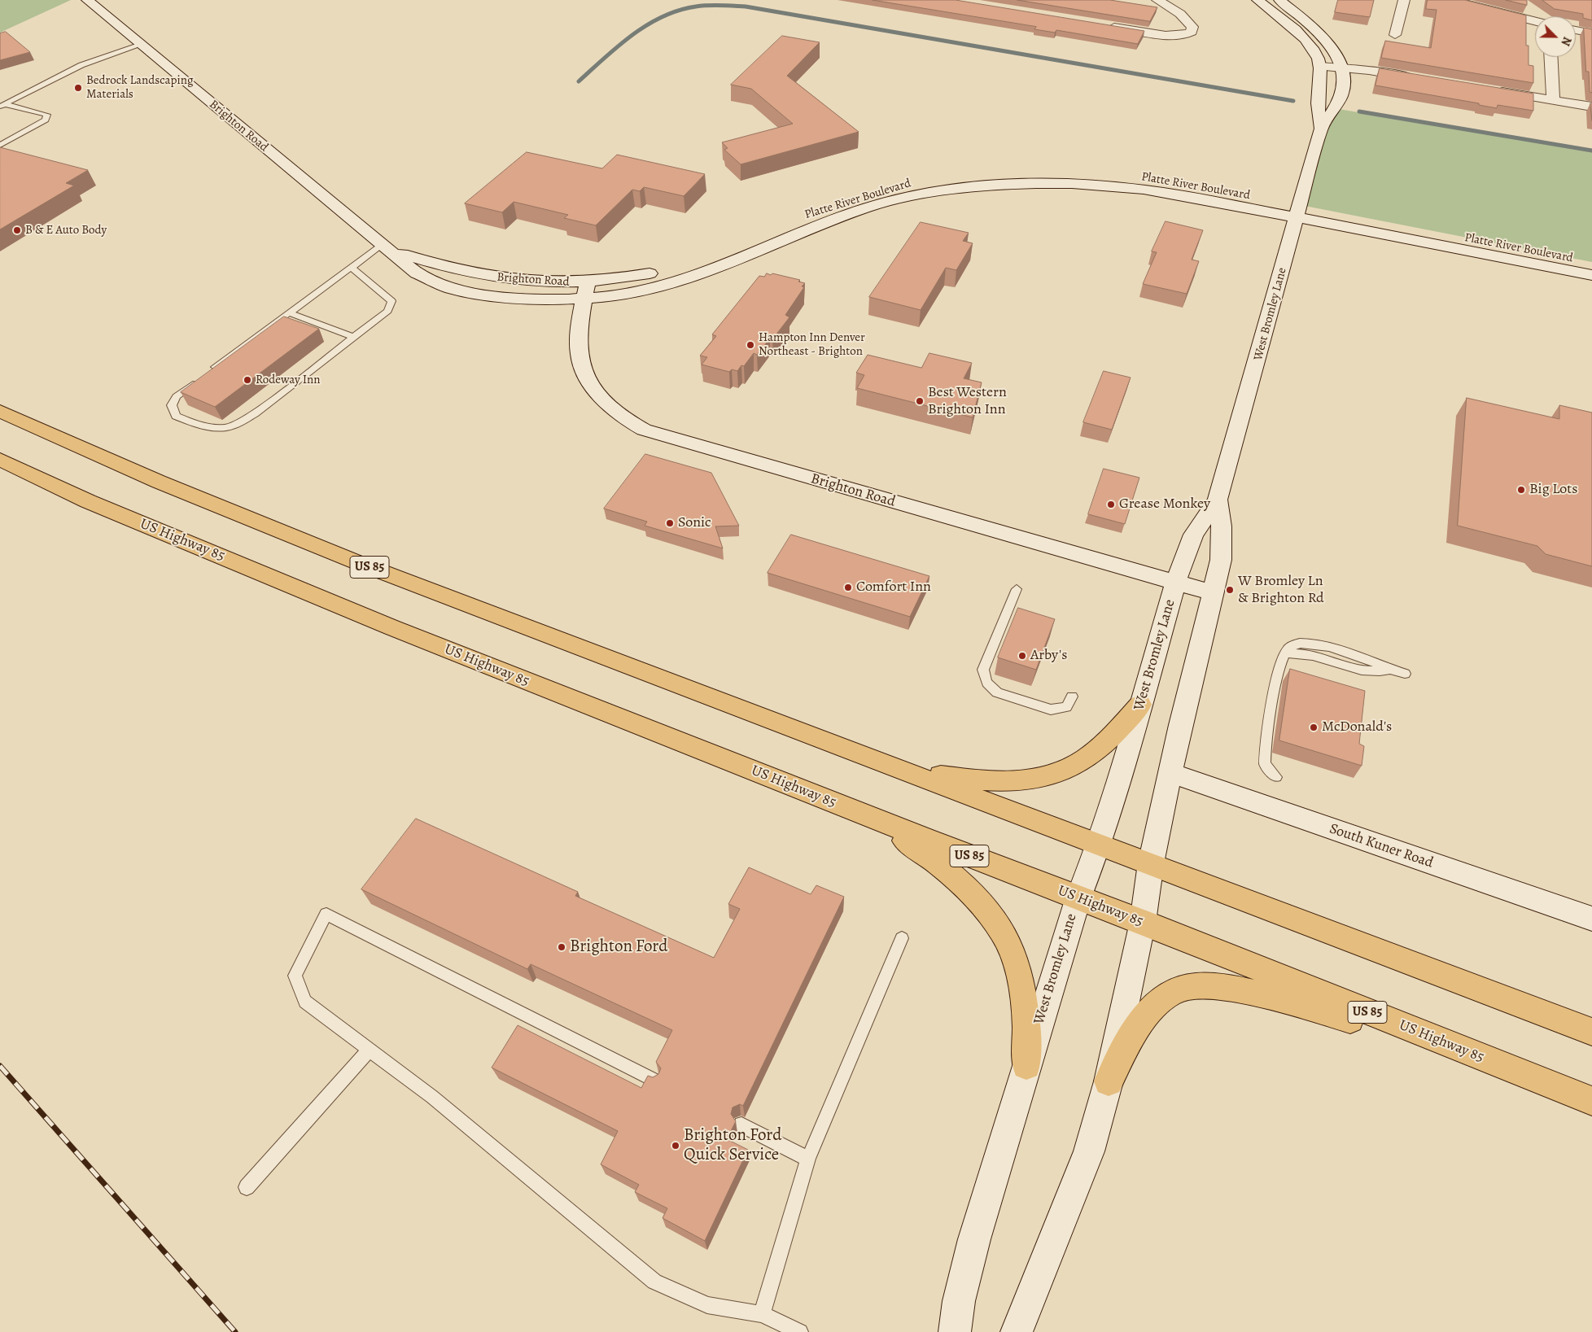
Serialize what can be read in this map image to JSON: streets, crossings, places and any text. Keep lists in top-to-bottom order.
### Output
{
  "streets": {
    "highway": ["US Highway 85", "US 85"],
    "main road": [
      "Brighton Road",
      "Platte River Boulevard",
      "West Bromley Lane",
      "South Kuner Road"
    ]
  },
  "crossings": [
    ["Brighton Road", "Platte River Boulevard"],
    ["Brighton Road", "West Bromley Lane"],
    ["Platte River Boulevard", "West Bromley Lane"],
    ["West Bromley Lane", "US Highway 85"],
    ["West Bromley Lane", "US 85"],
    ["West Bromley Lane", "South Kuner Road"]
  ],
  "places": [
    "Bedrock Landscaping Materials",
    "B & E Auto Body",
    "Hampton Inn Denver Northeast - Brighton",
    "Rodeway Inn",
    "Best Western Brighton Inn",
    "Big Lots",
    "Grease Monkey",
    "Sonic",
    "Comfort Inn",
    "W Bromley Ln & Brighton Rd",
    "Arby's",
    "McDonald's",
    "Brighton Ford",
    "Brighton Ford Quick Service"
  ],
  "north": "bottom right"
}
